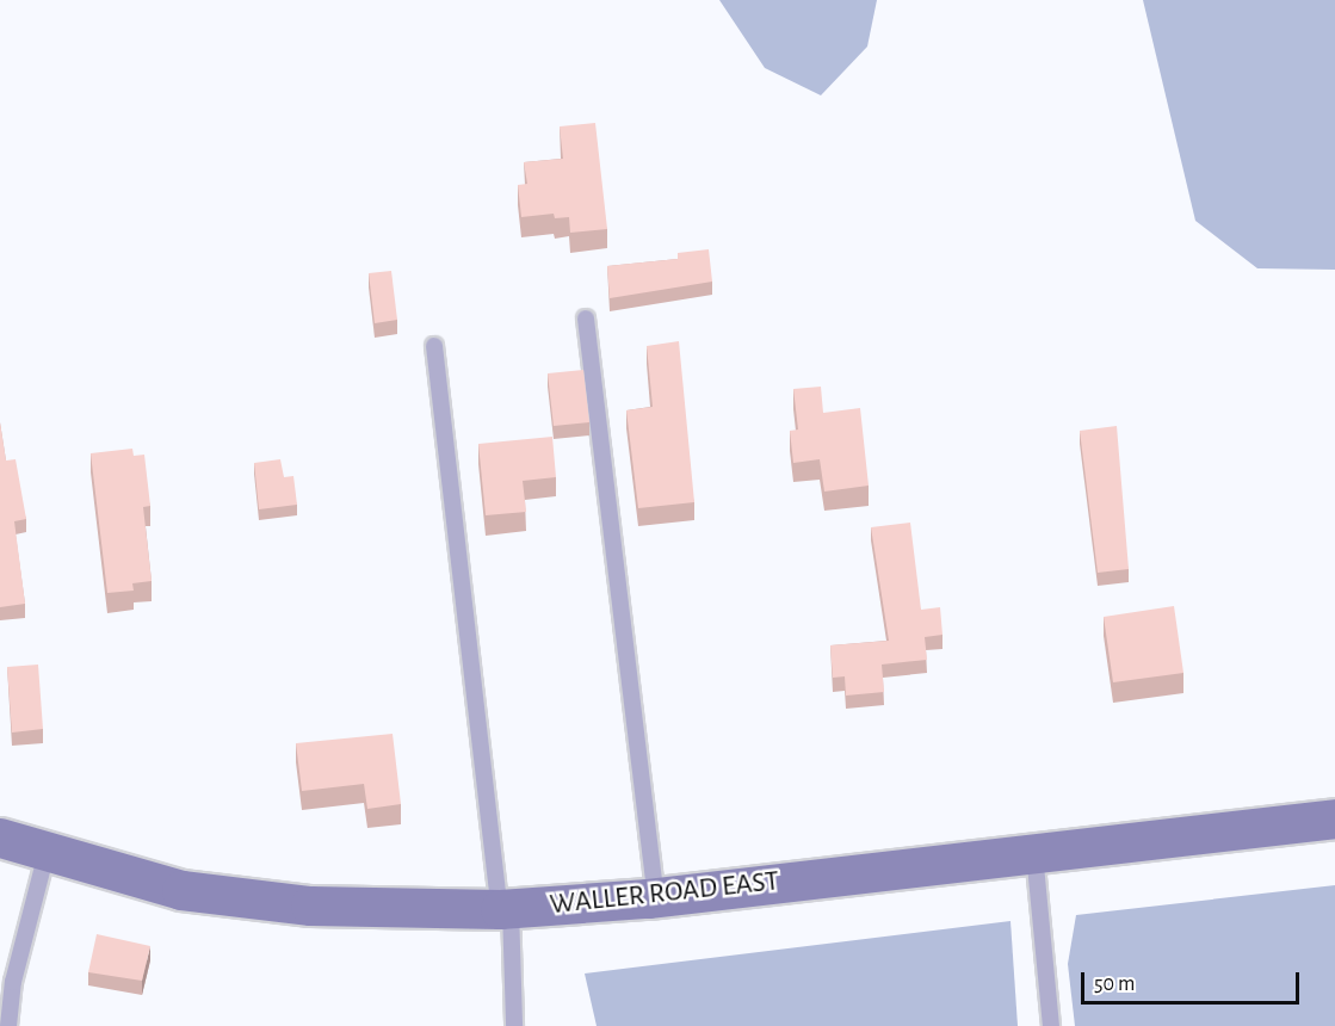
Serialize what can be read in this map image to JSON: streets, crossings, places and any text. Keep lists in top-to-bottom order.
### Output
{
  "streets": {
    "street": ["WALLER ROAD EAST"]
  },
  "scale_bar": "50 m"
}
